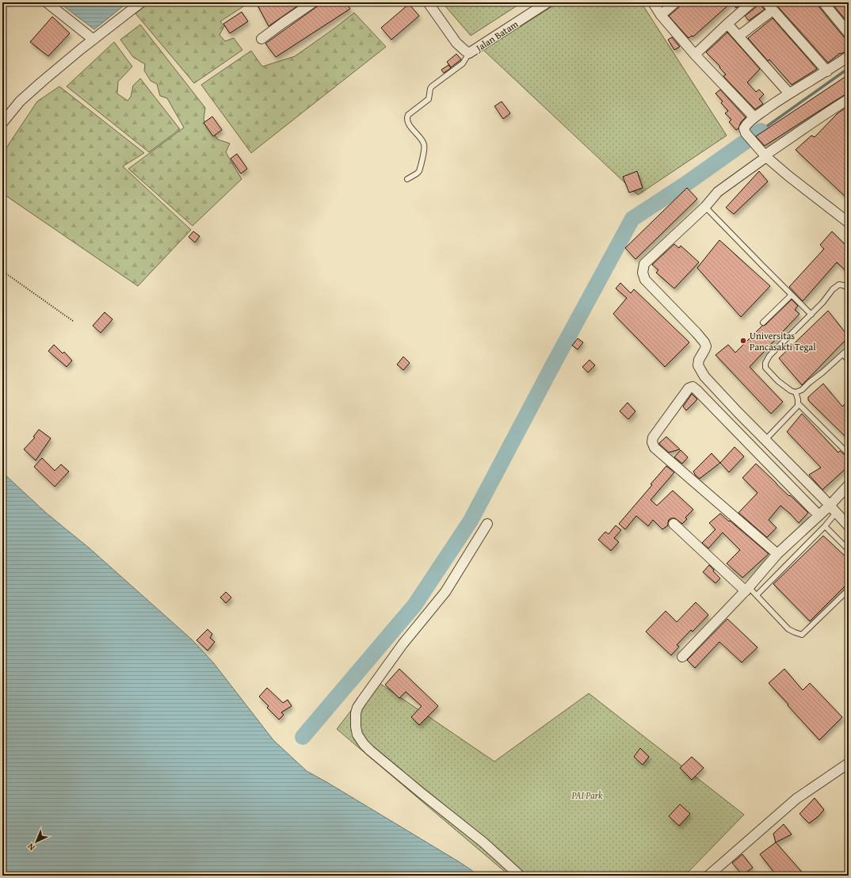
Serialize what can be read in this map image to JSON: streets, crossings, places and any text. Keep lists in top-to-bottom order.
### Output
{
  "streets": {
    "street": ["Jalan Batam"]
  },
  "parks": ["PAI Park"],
  "places": ["Universitas Pancasakti Tegal"],
  "north": "bottom left"
}
